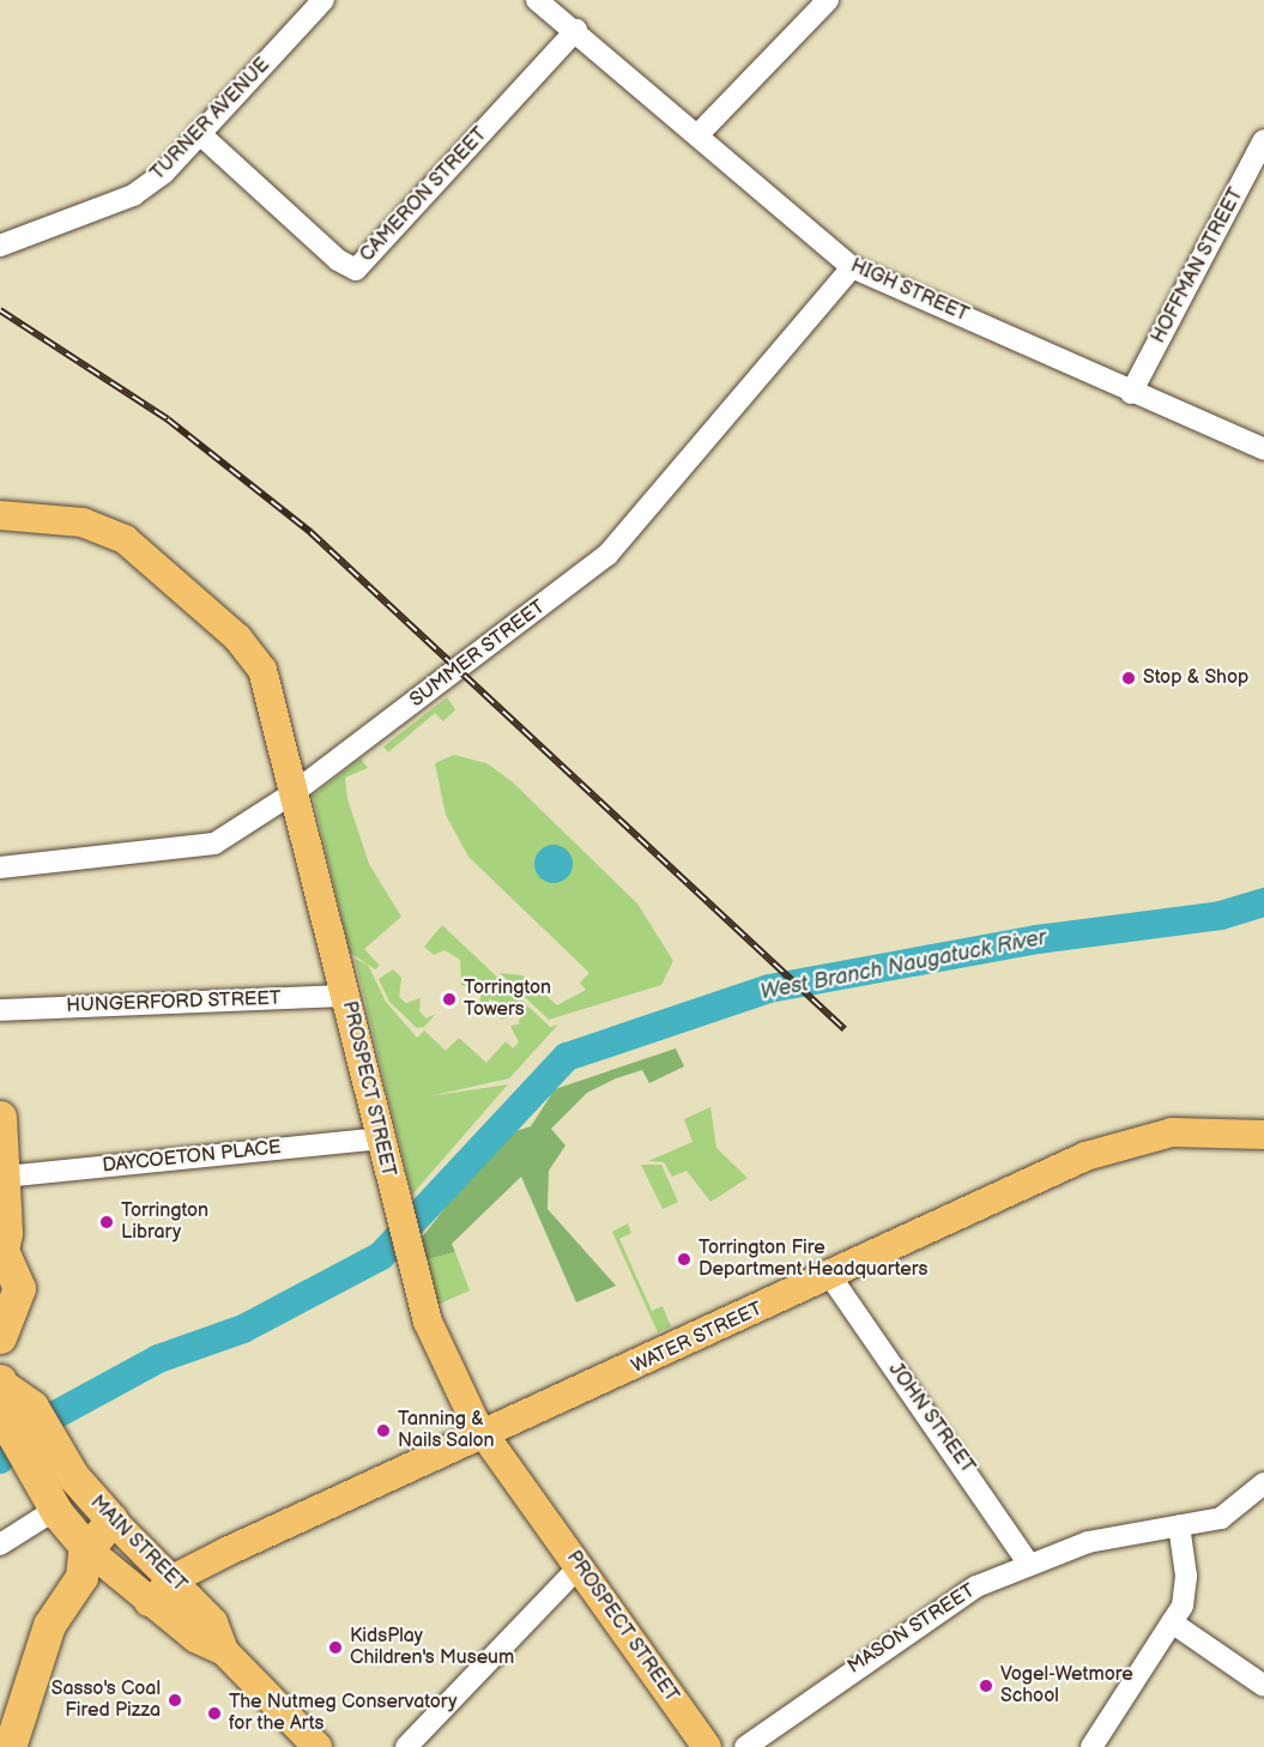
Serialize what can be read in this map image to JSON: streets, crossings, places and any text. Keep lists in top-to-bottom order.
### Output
{
  "streets": {
    "highway": ["MAIN STREET"],
    "main road": ["PROSPECT STREET", "WATER STREET"],
    "street": [
      "TURNER AVENUE",
      "CAMERON STREET",
      "HOFFMAN STREET",
      "HIGH STREET",
      "SUMMER STREET",
      "HUNGERFORD STREET",
      "DAYCOETON PLACE",
      "JOHN STREET",
      "MASON STREET"
    ]
  },
  "crossings": [
    ["TURNER AVENUE", "CAMERON STREET"],
    ["CAMERON STREET", "HIGH STREET"],
    ["HOFFMAN STREET", "HIGH STREET"],
    ["HIGH STREET", "SUMMER STREET"],
    ["SUMMER STREET", "PROSPECT STREET"],
    ["HUNGERFORD STREET", "PROSPECT STREET"],
    ["PROSPECT STREET", "DAYCOETON PLACE"],
    ["PROSPECT STREET", "WATER STREET"],
    ["WATER STREET", "JOHN STREET"],
    ["WATER STREET", "MAIN STREET"],
    ["JOHN STREET", "MASON STREET"]
  ],
  "water": ["West Branch Naugatuck River"],
  "places": [
    "Stop & Shop",
    "Torrington Towers",
    "Torrington Library",
    "Torrington Fire Department Headquarters",
    "Tanning & Nails Salon",
    "KidsPlay Children's Museum",
    "Vogel-Wetmore School",
    "Sasso's Coal Fired Pizza",
    "The Nutmeg Conservatory for the Arts"
  ]
}
